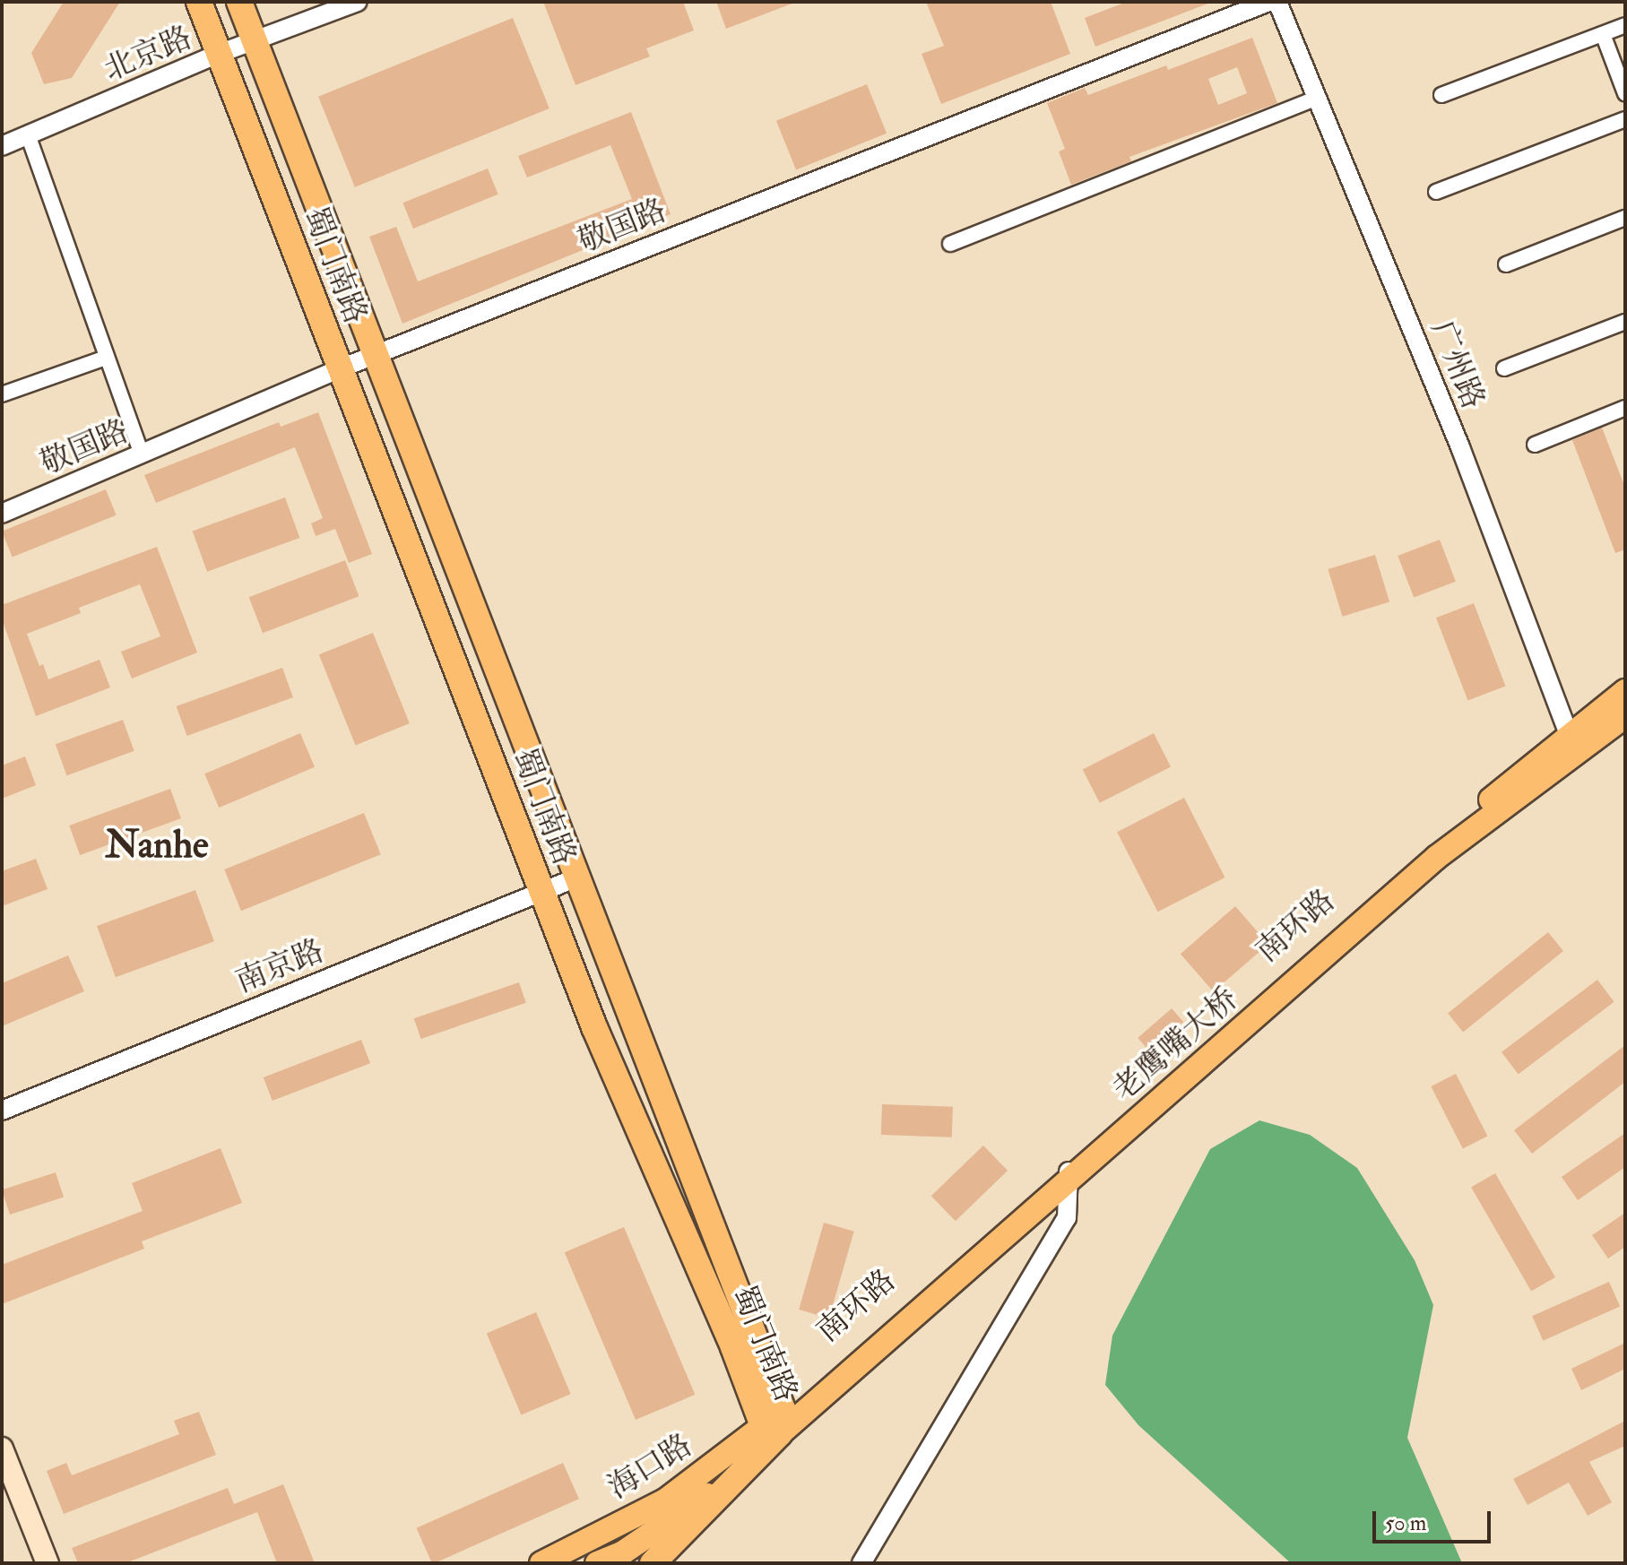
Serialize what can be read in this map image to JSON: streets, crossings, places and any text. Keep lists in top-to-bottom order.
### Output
{
  "streets": {
    "highway": ["蜀门南路"],
    "main road": ["南环路", "海口路"],
    "street": [
      "北京路",
      "敬国路",
      "广州路",
      "南京路"
    ]
  },
  "crossings": [
    ["北京路", "蜀门南路"],
    ["敬国路", "蜀门南路"],
    ["蜀门南路", "南环路"],
    ["蜀门南路", "南京路"],
    ["蜀门南路", "海口路"],
    ["广州路", "南环路"],
    ["南环路", "海口路"]
  ],
  "districts": ["Nanhe"],
  "scale_bar": "50 m"
}
